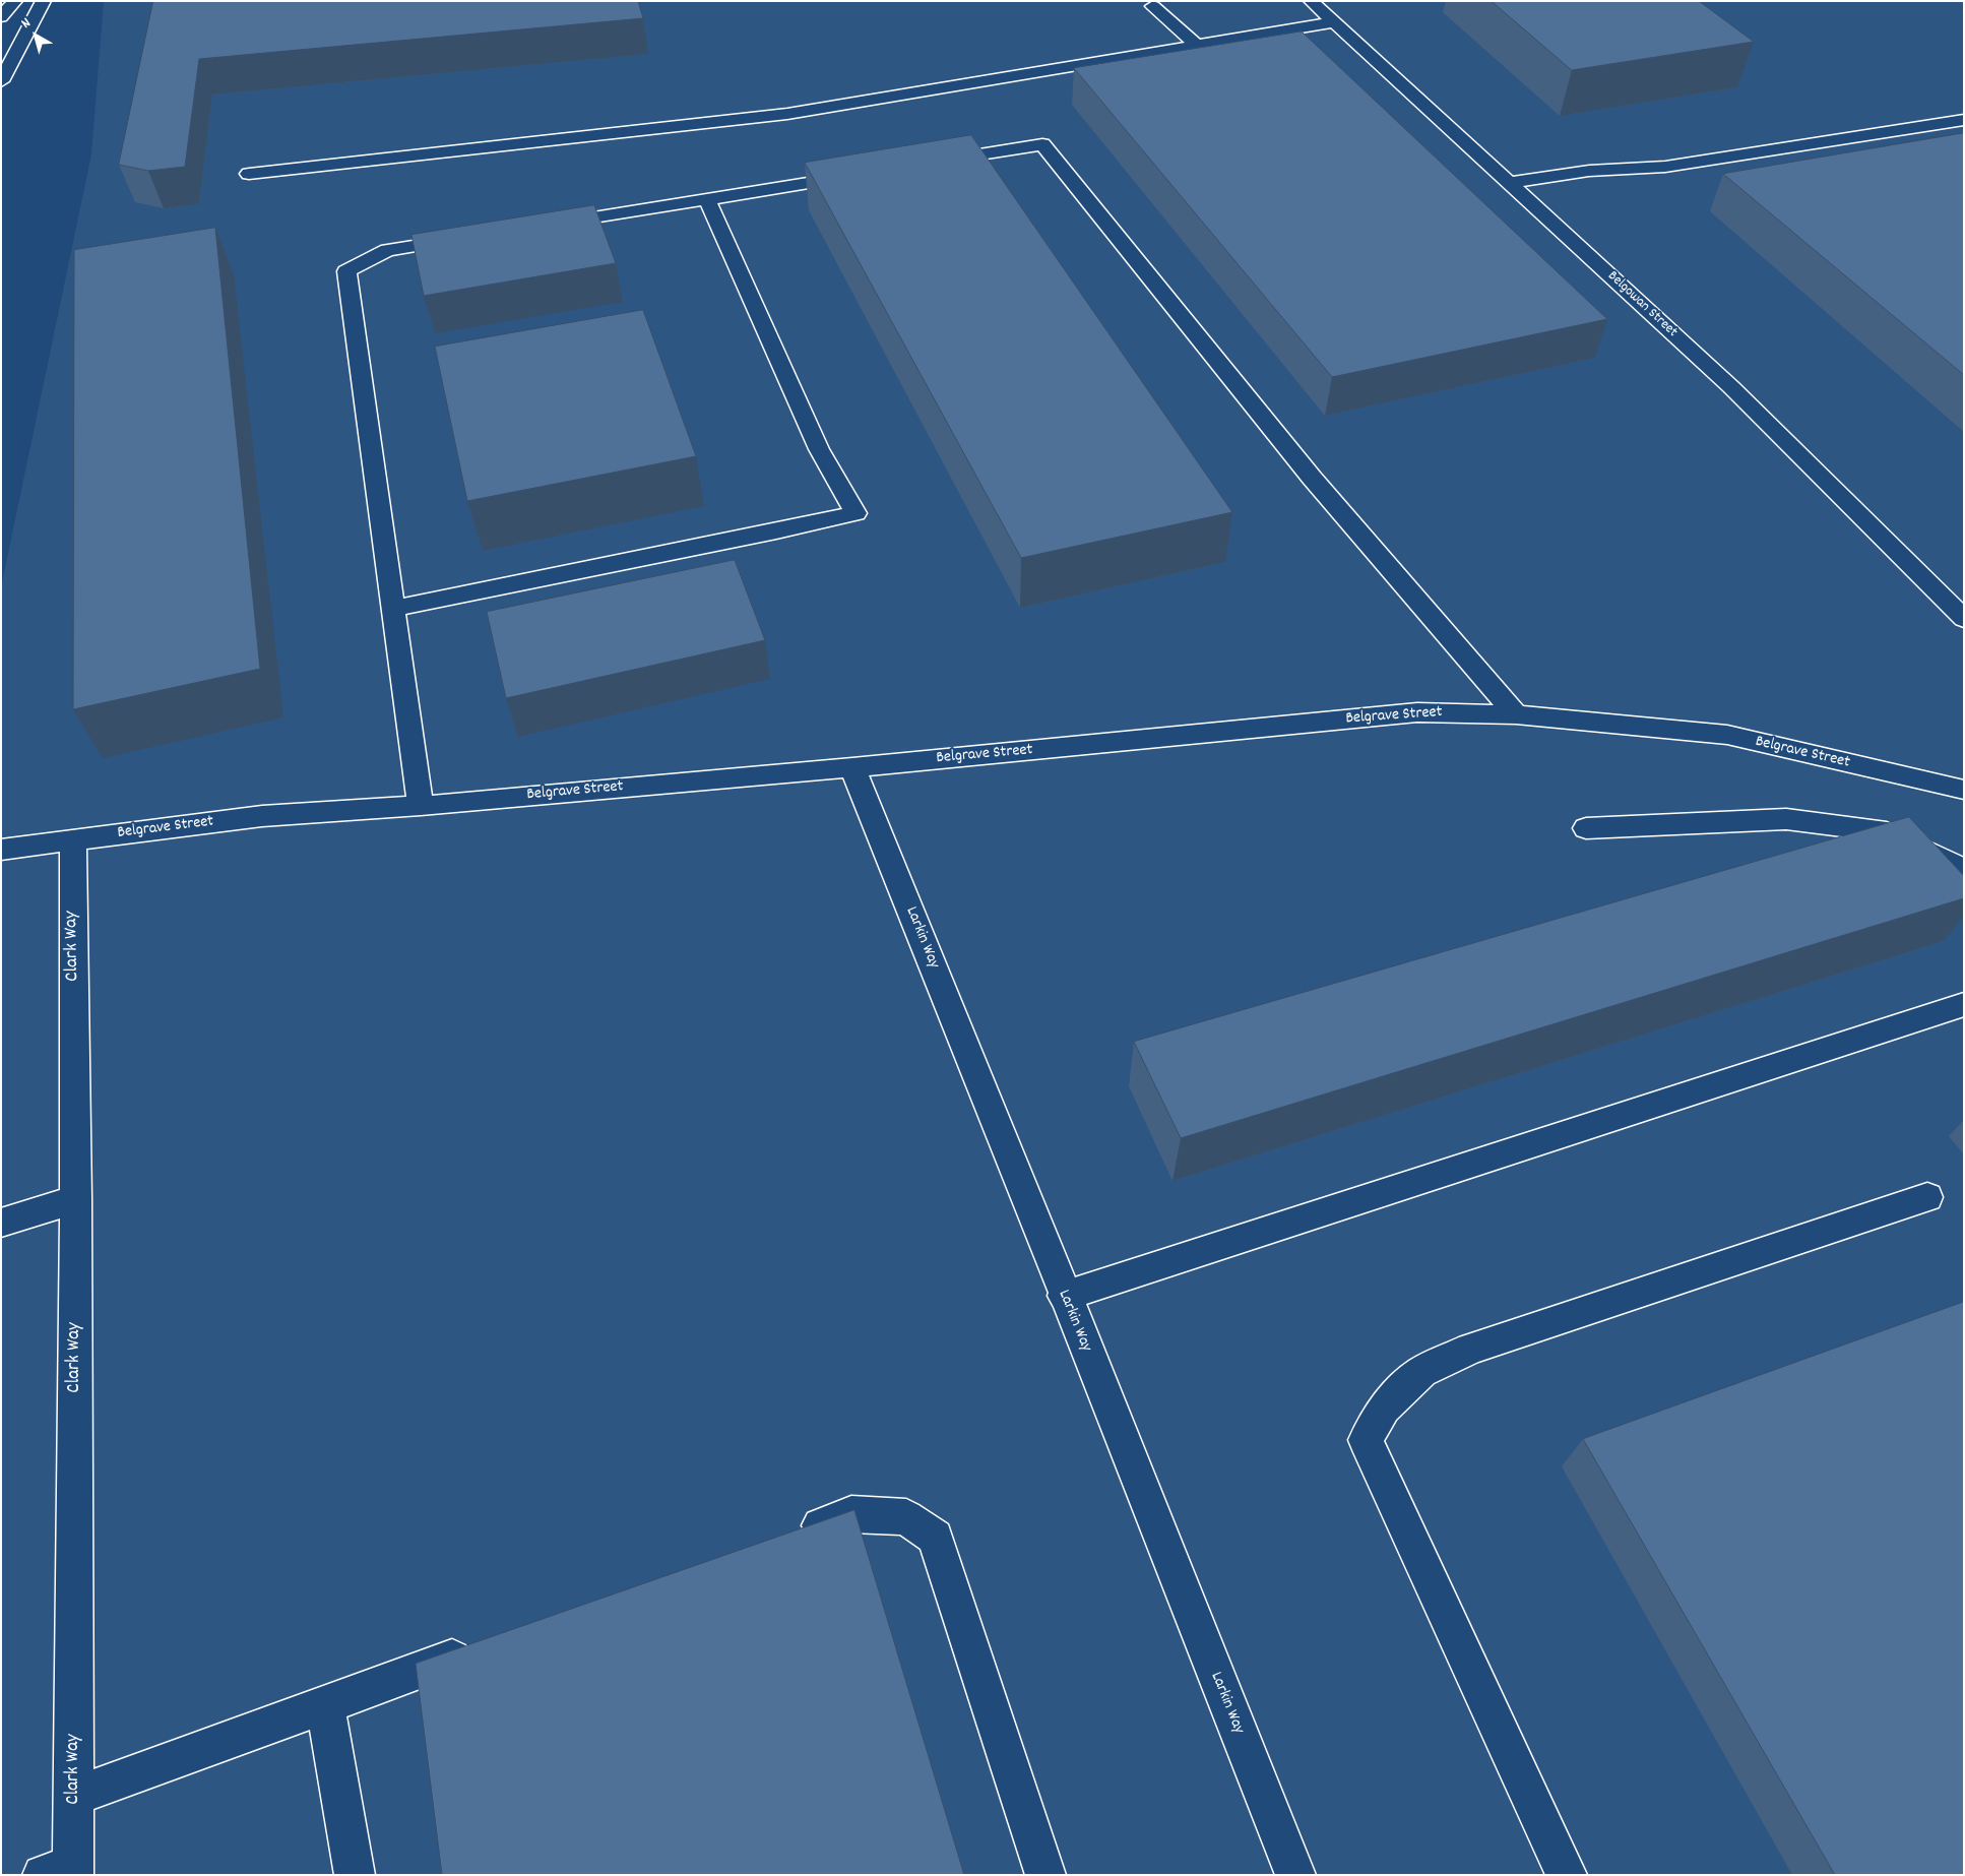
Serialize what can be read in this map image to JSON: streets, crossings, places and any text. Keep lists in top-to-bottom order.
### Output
{
  "streets": {
    "main road": [
      "Belgowan Street",
      "Belgrave Street",
      "Larkin Way",
      "Clark Way"
    ]
  },
  "crossings": [
    ["Belgrave Street", "Larkin Way"],
    ["Belgrave Street", "Clark Way"]
  ],
  "north": "top left"
}
